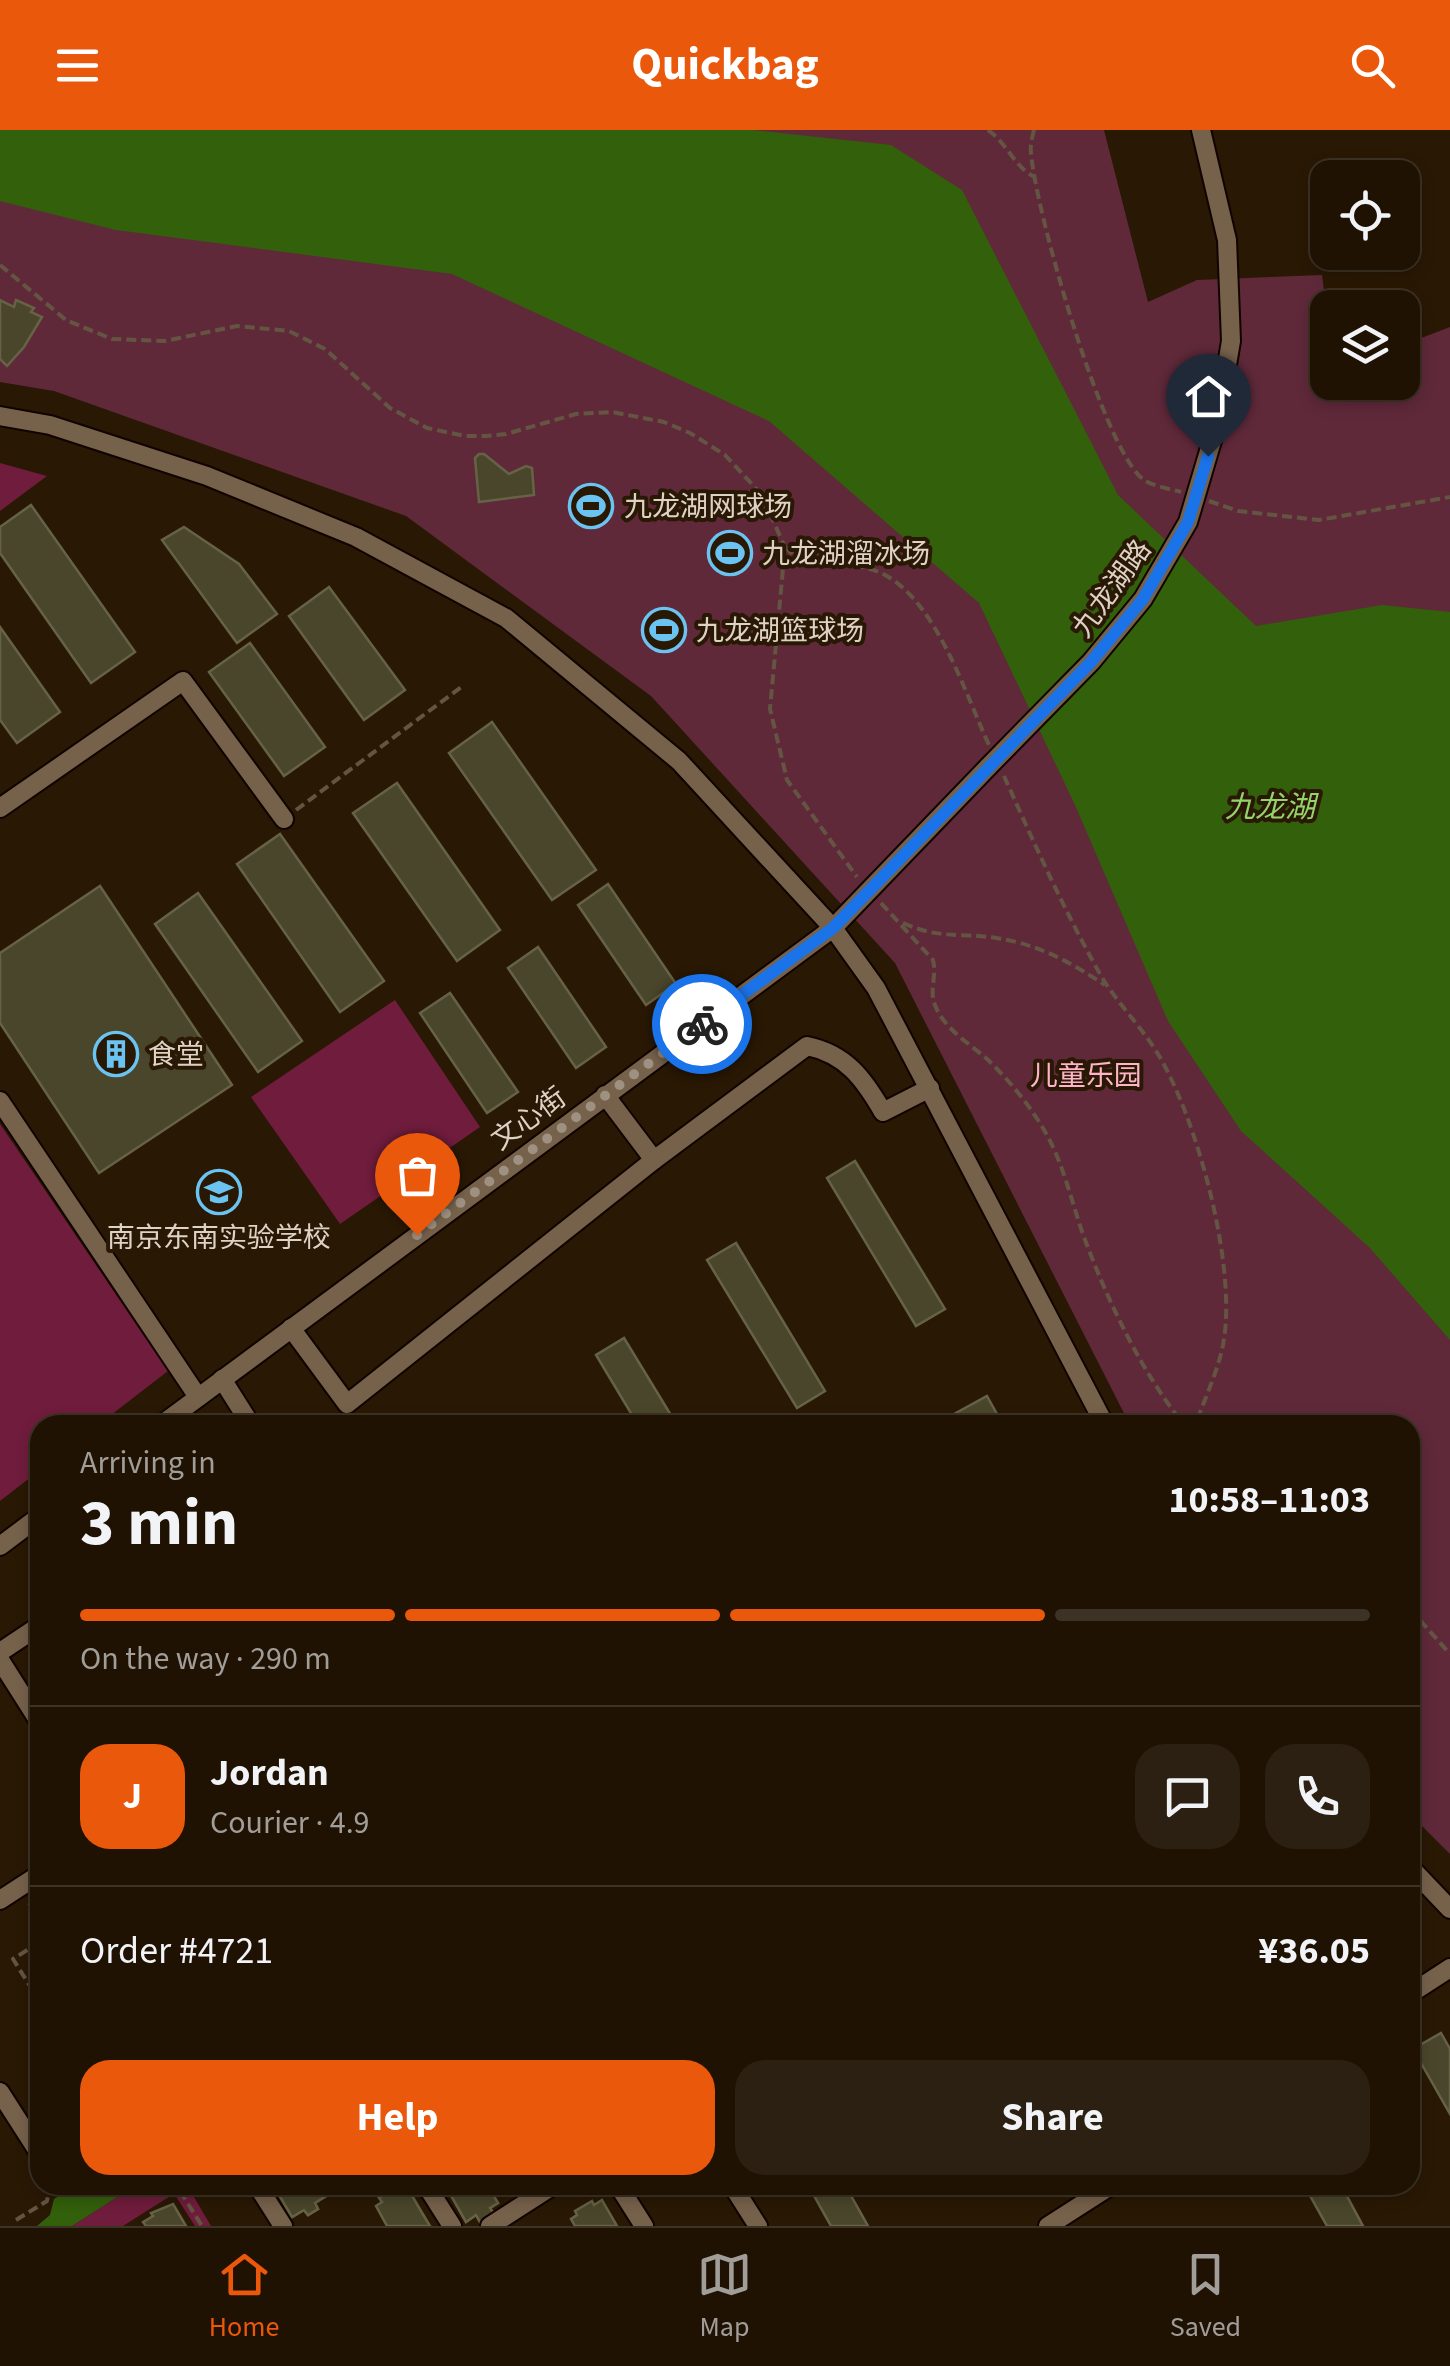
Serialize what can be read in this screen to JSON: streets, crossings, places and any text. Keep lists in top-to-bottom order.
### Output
{
  "streets": {
    "street": ["九龙湖路", "文心街"]
  },
  "crossings": [
    ["九龙湖路", "文心街"]
  ],
  "water": ["九龙湖"],
  "parks": ["儿童乐园"],
  "places": {
    "sports": ["九龙湖网球场", "九龙湖溜冰场", "九龙湖篮球场"],
    "building": ["食堂"],
    "school or university": ["南京东南实验学校"]
  },
  "page": {
    "header": "Quickbag",
    "heading": ["3 min", "Arriving in", "10:58–11:03"],
    "panel": [
      "Jordan",
      "Courier · 4.9",
      "Order #4721",
      "¥36.05"
    ],
    "bar": "On the way · 290 m",
    "round": "J",
    "buttons": ["Help", "Share"],
    "tabs": ["Home", "Map", "Saved"]
  }
}
